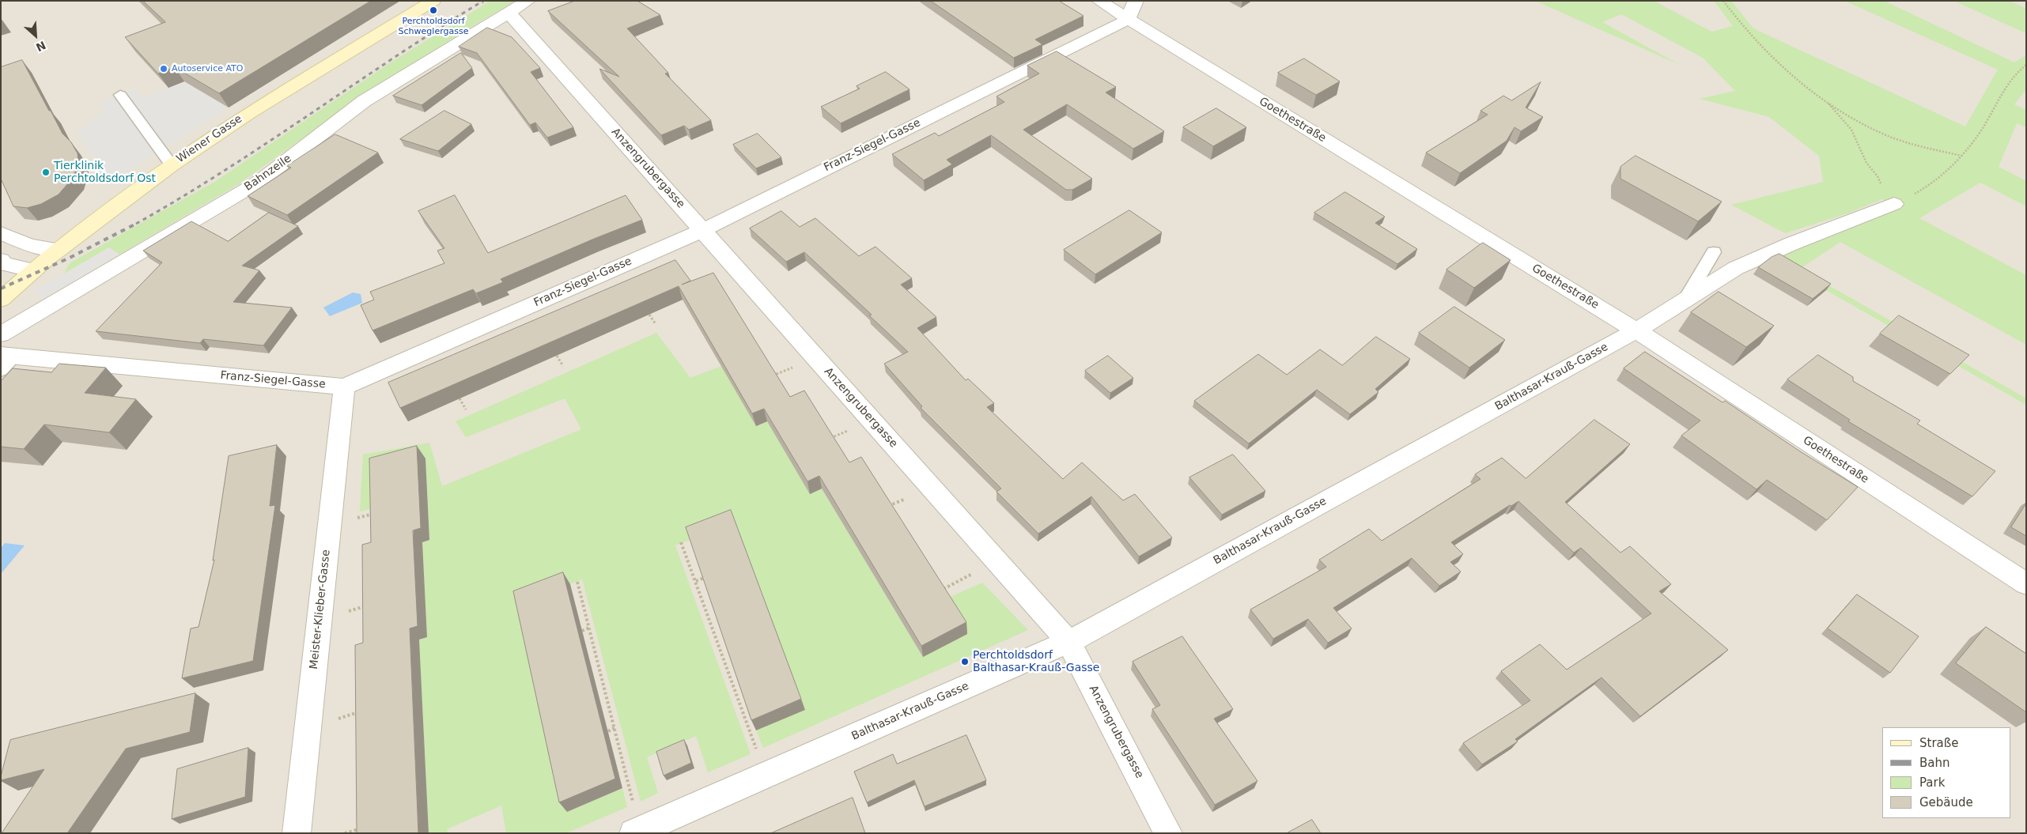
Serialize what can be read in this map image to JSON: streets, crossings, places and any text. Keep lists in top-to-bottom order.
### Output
{
  "streets": {
    "main road": ["Wiener Gasse"],
    "street": [
      "Goethestraße",
      "Franz-Siegel-Gasse",
      "Anzengrubergasse",
      "Bahnzeile",
      "Balthasar-Krauß-Gasse",
      "Meister-Klieber-Gasse"
    ]
  },
  "crossings": [
    ["Goethestraße", "Franz-Siegel-Gasse"],
    ["Goethestraße", "Balthasar-Krauß-Gasse"],
    ["Franz-Siegel-Gasse", "Anzengrubergasse"],
    ["Franz-Siegel-Gasse", "Meister-Klieber-Gasse"],
    ["Anzengrubergasse", "Bahnzeile"],
    ["Anzengrubergasse", "Balthasar-Krauß-Gasse"]
  ],
  "places": [
    "Perchtoldsdorf Schweglergasse",
    "Autoservice ATO",
    "Tierklinik Perchtoldsdorf Ost",
    "Perchtoldsdorf Balthasar-Krauß-Gasse"
  ],
  "legend": [
    "Straße",
    "Bahn",
    "Park",
    "Gebäude"
  ],
  "north": "bottom right"
}
